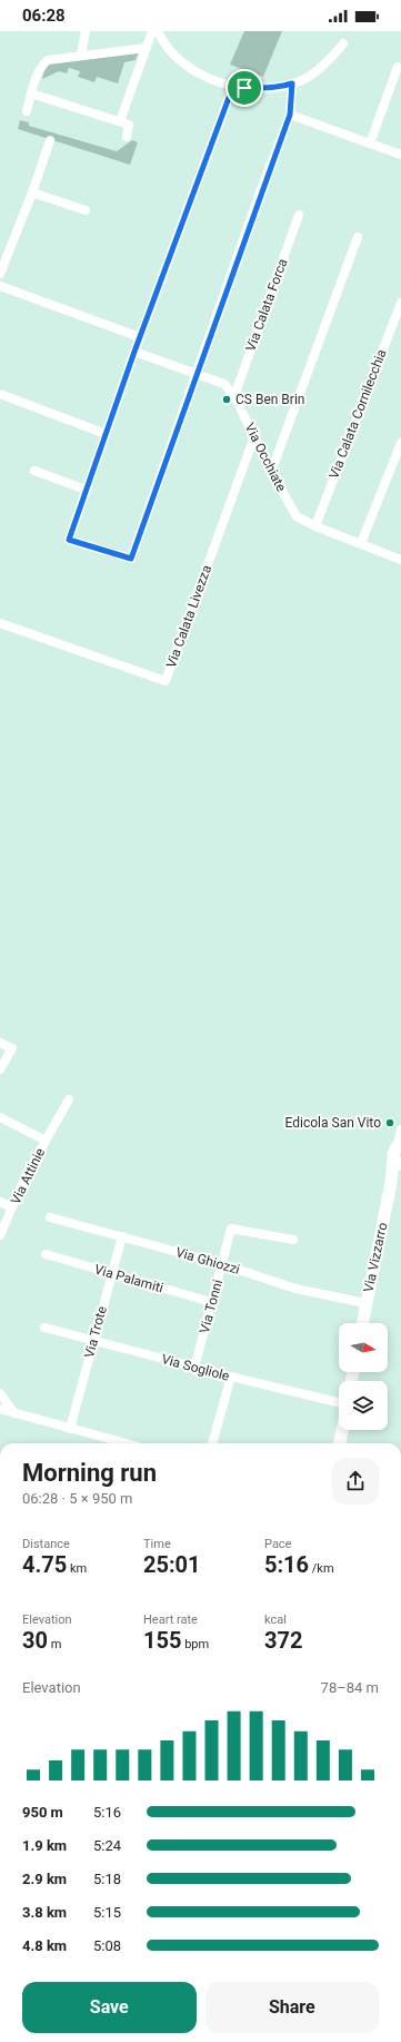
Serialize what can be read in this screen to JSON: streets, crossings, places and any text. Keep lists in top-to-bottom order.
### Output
{
  "streets": {
    "street": [
      "Via Calata Forca",
      "Via Calata Cornilecchia",
      "Via Occhiate",
      "Via Calata Livezza",
      "Via Attinie",
      "Via Vizzarro",
      "Via Ghiozzi",
      "Via Palamiti",
      "Via Tonni",
      "Via Trote",
      "Via Sogliole"
    ]
  },
  "crossings": [
    ["Via Calata Forca", "Via Occhiate"],
    ["Via Calata Cornilecchia", "Via Occhiate"],
    ["Via Occhiate", "Via Calata Livezza"],
    ["Via Vizzarro", "Via Ghiozzi"],
    ["Via Ghiozzi", "Via Tonni"],
    ["Via Ghiozzi", "Via Trote"],
    ["Via Palamiti", "Via Tonni"],
    ["Via Palamiti", "Via Trote"],
    ["Via Tonni", "Via Sogliole"],
    ["Via Trote", "Via Sogliole"]
  ],
  "places": ["CS Ben Brin", "Edicola San Vito"],
  "north": "right",
  "page": {
    "status": "06:28",
    "heading": ["Morning run", "06:28 · 5 × 950 m"],
    "stats": [
      ["Distance", "4.75 km"],
      ["Time", "25:01"],
      ["Pace", "5:16 /km"],
      ["Elevation", "30 m"],
      ["Heart rate", "155 bpm"],
      ["kcal", "372"]
    ],
    "chart": ["Elevation", "78–84 m"],
    "list": [
      {
        "name": "950 m",
        "note": "5:16"
      },
      {
        "name": "1.9 km",
        "note": "5:24"
      },
      {
        "name": "2.9 km",
        "note": "5:18"
      },
      {
        "name": "3.8 km",
        "note": "5:15"
      },
      {
        "name": "4.8 km",
        "note": "5:08"
      }
    ],
    "buttons": ["Save", "Share"]
  }
}
